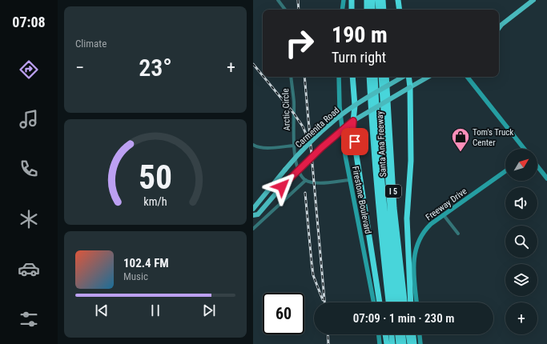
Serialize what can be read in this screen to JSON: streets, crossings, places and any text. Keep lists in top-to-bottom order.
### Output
{
  "streets": {
    "highway": ["Santa Ana Freeway", "I 5"],
    "main road": ["Carmenita Road"],
    "street": ["Arctic Circle", "Firestone Boulevard", "Freeway Drive"]
  },
  "places": {
    "shop": ["Tom's Truck Center"]
  },
  "north": "top right",
  "page": {
    "tabs": "07:08",
    "tile": "Climate",
    "turn": ["190 m", "Turn right"],
    "heat": ["−", "23°", "+"],
    "map_buttons": "+",
    "song": ["102.4 FM", "Music"],
    "limit": "60",
    "trip": "07:09 · 1 min · 230 m",
    "gauge": ["50", "km/h"]
  }
}
